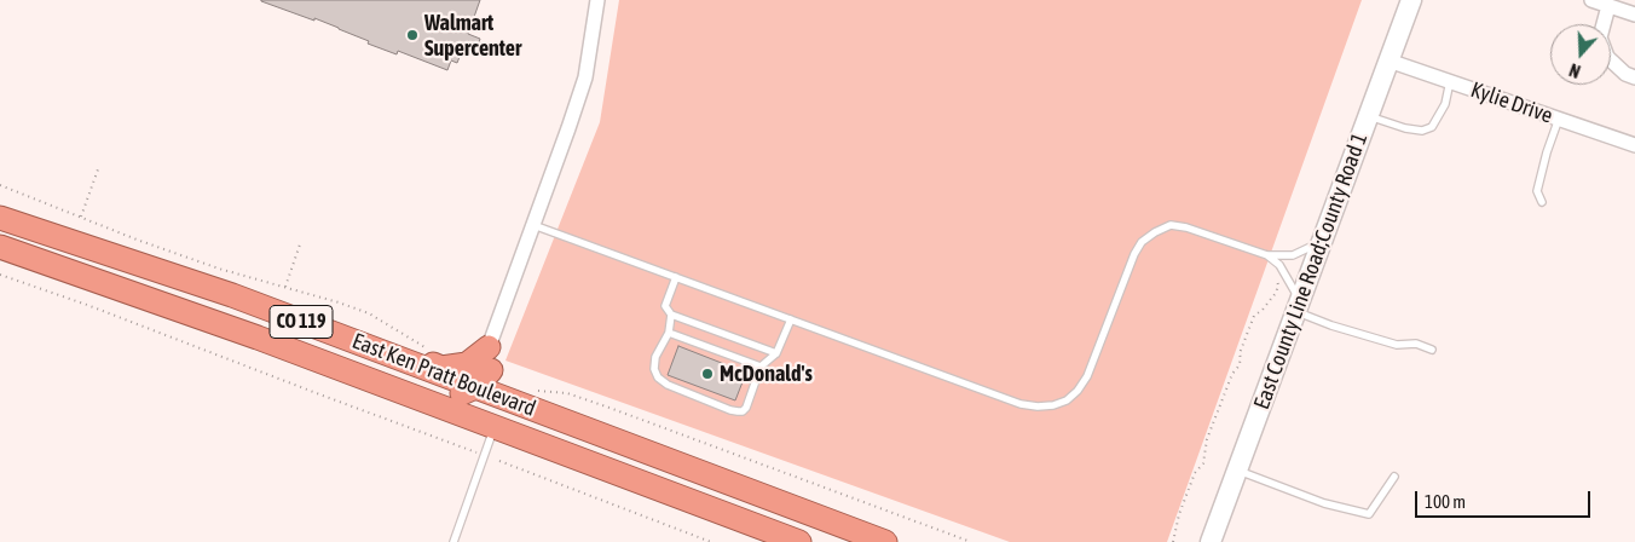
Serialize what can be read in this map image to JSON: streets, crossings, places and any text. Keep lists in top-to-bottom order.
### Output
{
  "streets": {
    "highway": ["CO 119", "East Ken Pratt Boulevard"],
    "main road": ["East County Line Road;County Road 1"],
    "street": ["Kylie Drive"]
  },
  "crossings": [
    ["Kylie Drive", "East County Line Road;County Road 1"]
  ],
  "places": ["Walmart Supercenter", "McDonald's"],
  "scale_bar": "100 m",
  "north": "bottom"
}
